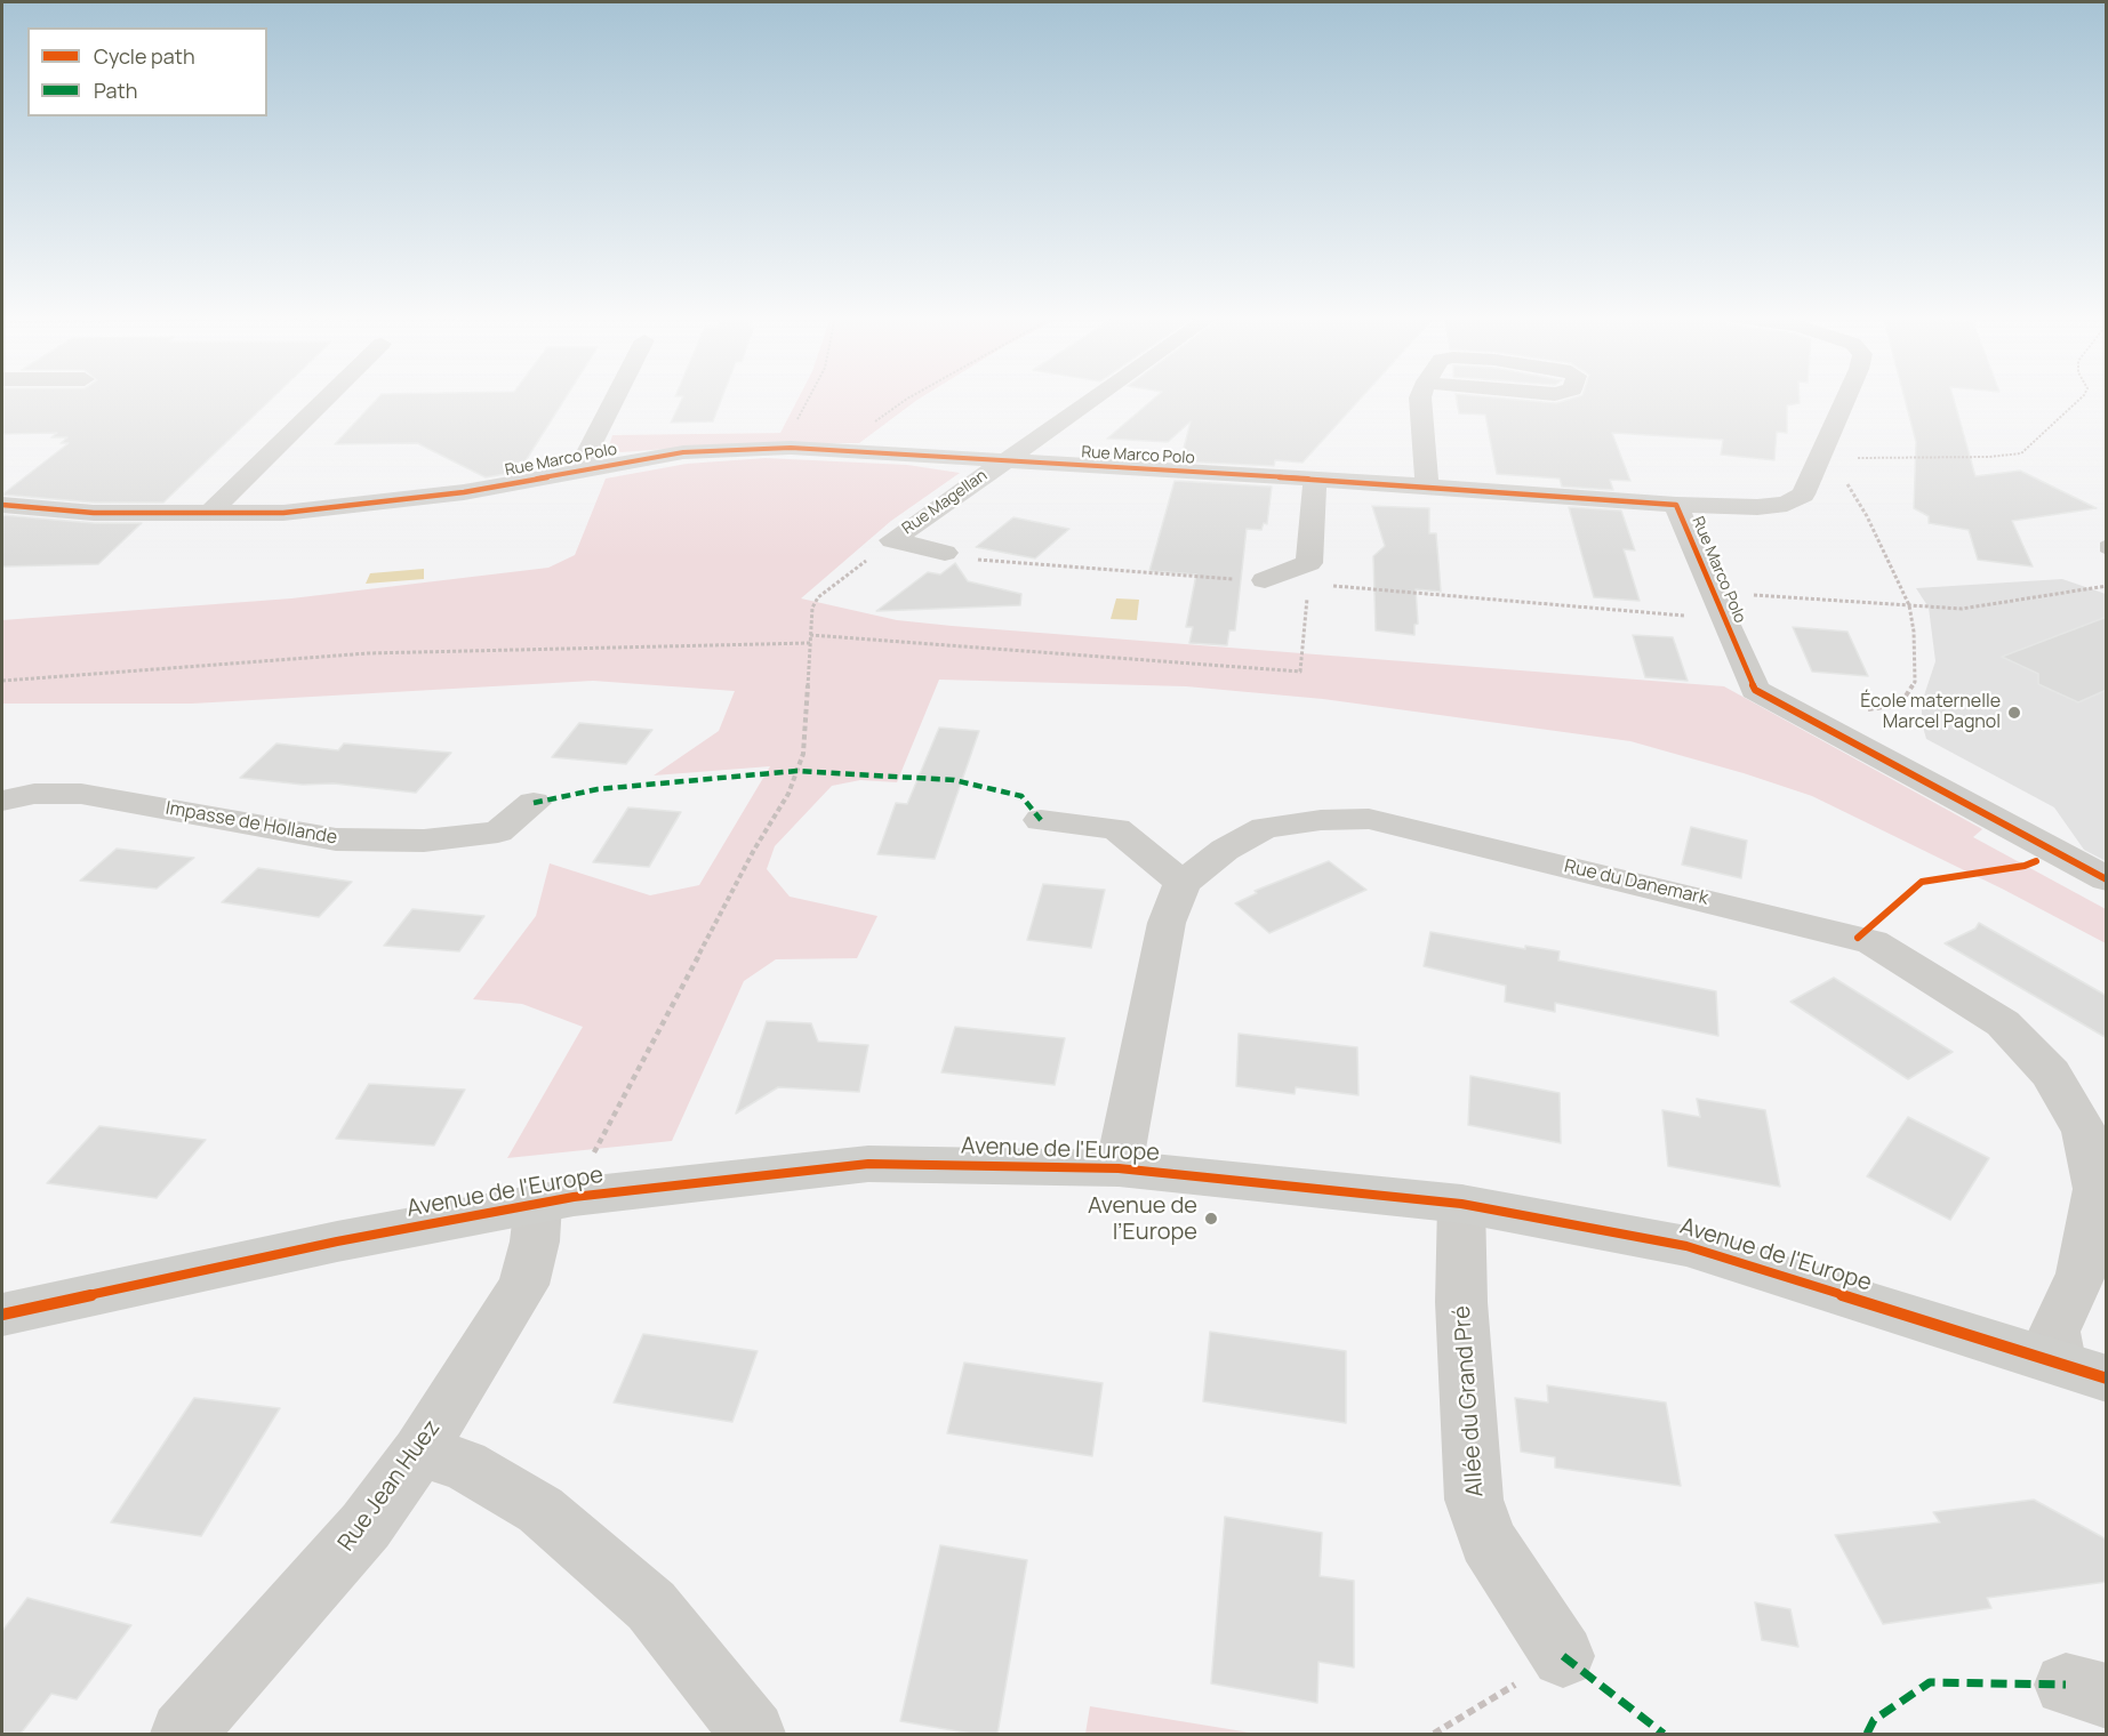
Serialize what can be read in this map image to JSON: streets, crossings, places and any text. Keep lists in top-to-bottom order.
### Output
{
  "streets": {
    "street": [
      "Rue Marco Polo",
      "Rue Magellan",
      "Impasse de Hollande",
      "Rue du Danemark",
      "Avenue de l'Europe",
      "Allée du Grand Pré",
      "Rue Jean Huez"
    ]
  },
  "crossings": [
    ["Rue Marco Polo", "Rue Magellan"],
    ["Rue du Danemark", "Avenue de l'Europe"],
    ["Avenue de l'Europe", "Allée du Grand Pré"],
    ["Avenue de l'Europe", "Rue Jean Huez"]
  ],
  "places": ["École maternelle Marcel Pagnol", "Avenue de l’Europe"],
  "legend": ["Cycle path", "Path"]
}
